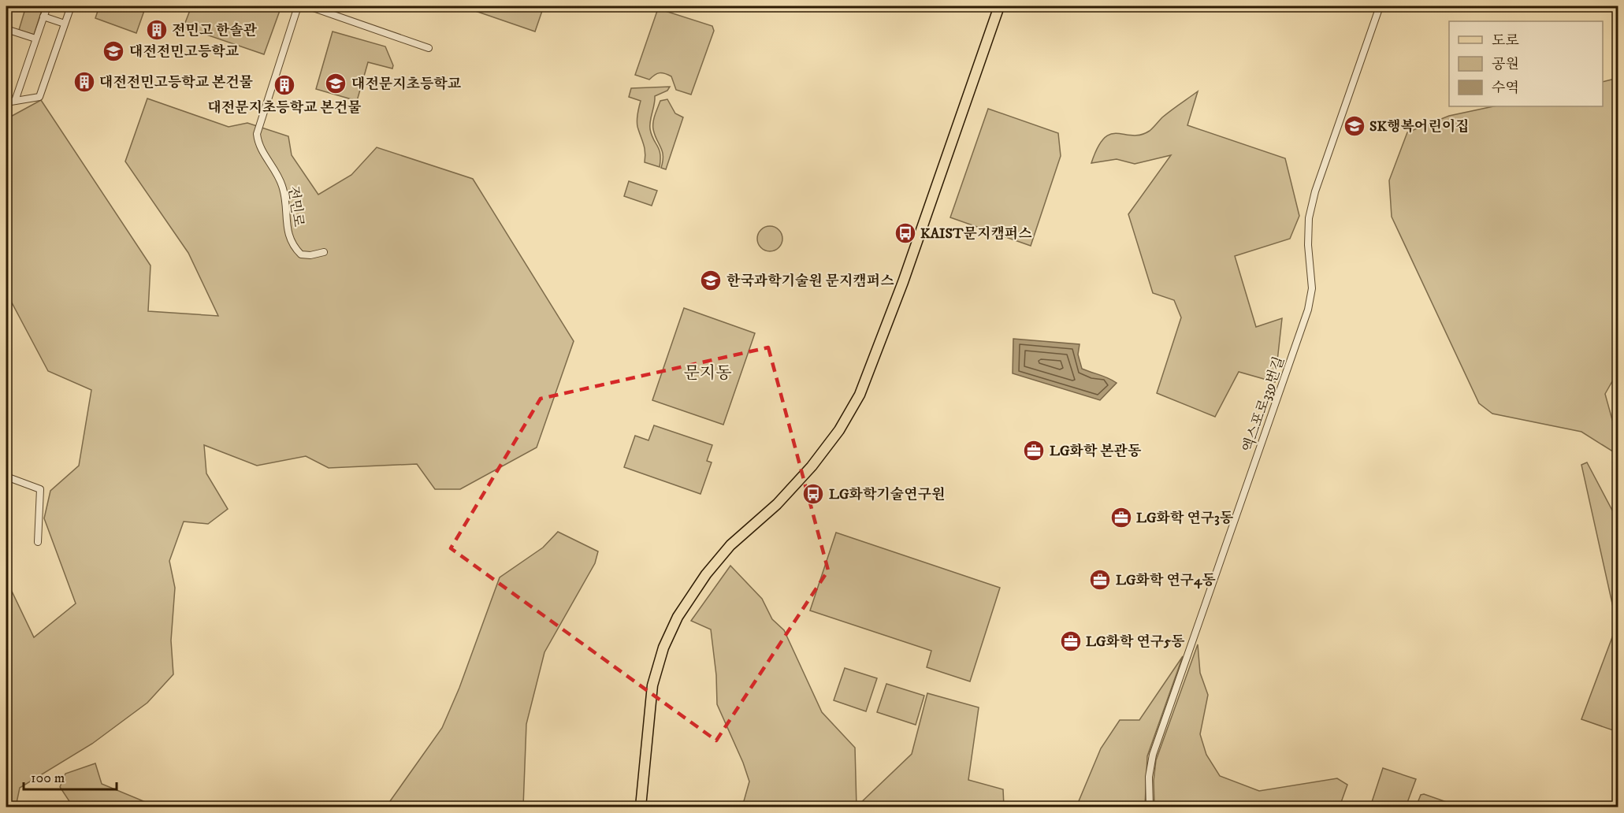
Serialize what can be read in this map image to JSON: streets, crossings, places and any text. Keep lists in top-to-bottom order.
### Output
{
  "streets": {
    "street": ["전민로", "엑스포로339번길"]
  },
  "districts": ["문지동"],
  "places": {
    "building": ["전민고 한솔관", "대전전민고등학교 본건물", "대전문지초등학교 본건물"],
    "school or university": [
      "대전전민고등학교",
      "대전문지초등학교",
      "SK행복어린이집",
      "한국과학기술원 문지캠퍼스"
    ],
    "bus stop": ["KAIST문지캠퍼스", "LG화학기술연구원"],
    "office": [
      "LG화학 본관동",
      "LG화학 연구3동",
      "LG화학 연구4동",
      "LG화학 연구5동"
    ]
  },
  "legend": ["도로", "공원", "수역"],
  "scale_bar": "100 m"
}
